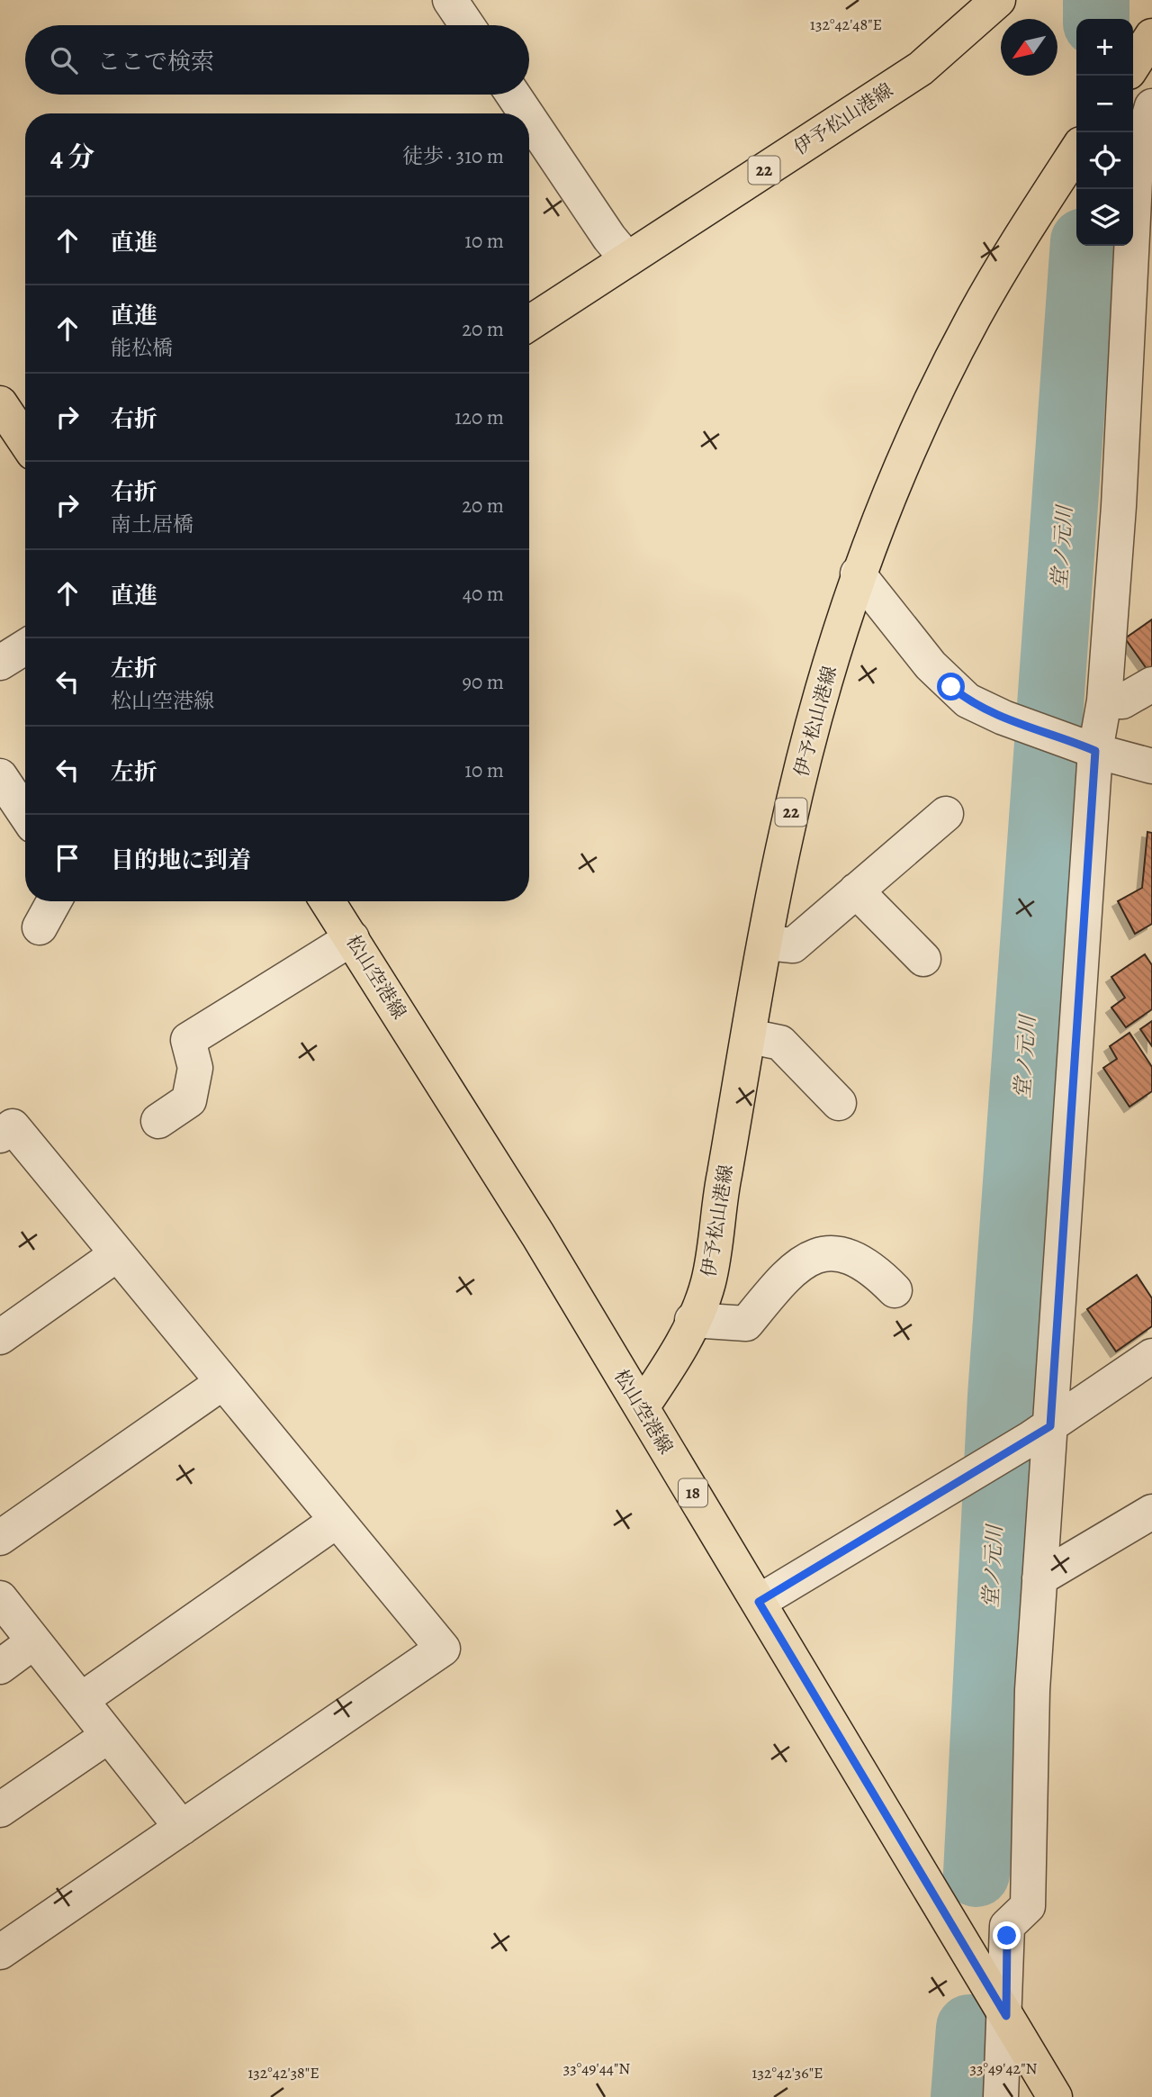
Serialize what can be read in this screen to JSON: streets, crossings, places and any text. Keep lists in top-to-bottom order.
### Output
{
  "streets": {
    "main road": [
      "伊予松山港線",
      "22",
      "松山空港線",
      "18"
    ]
  },
  "crossings": [
    ["伊予松山港線", "松山空港線"]
  ],
  "water": ["堂ノ元川"],
  "north": "bottom left",
  "page": {
    "map_buttons": ["+", "−"],
    "search": "ここで検索",
    "heading": ["4 分", "徒歩 · 310 m"],
    "list": [
      ["直進", "10 m"],
      ["直進", "能松橋", "20 m"],
      ["右折", "120 m"],
      ["右折", "南土居橋", "20 m"],
      ["直進", "40 m"],
      ["左折", "松山空港線", "90 m"],
      ["左折", "10 m"],
      "目的地に到着"
    ]
  },
  "coordinates": [
    "132°42'48\"E",
    "33°49'44\"N",
    "33°49'42\"N",
    "132°42'38\"E",
    "132°42'36\"E"
  ]
}
